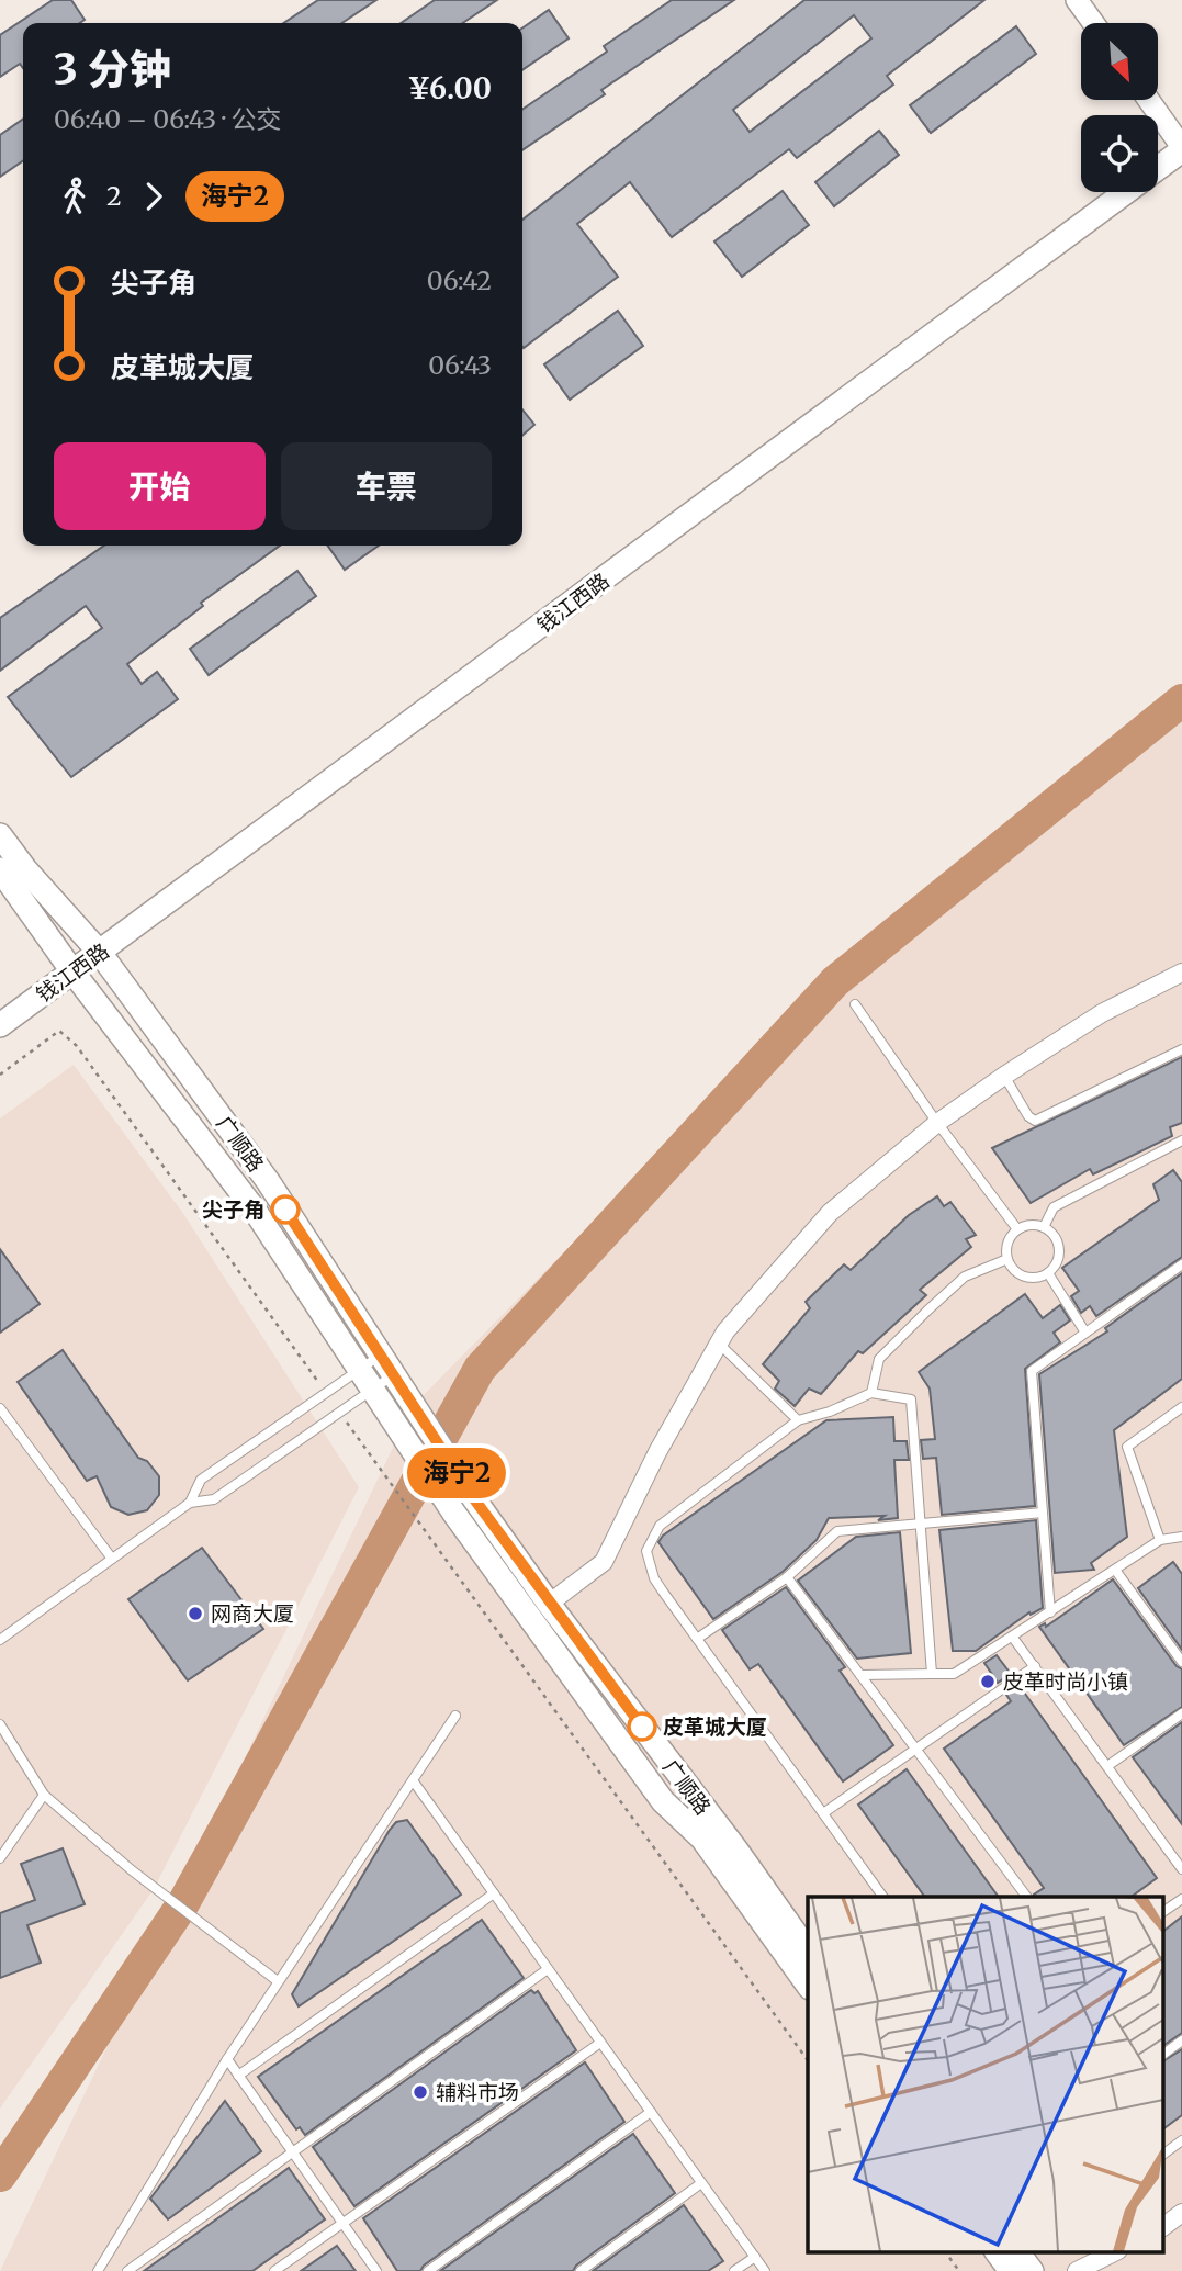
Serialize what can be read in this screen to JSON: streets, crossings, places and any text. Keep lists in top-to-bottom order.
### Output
{
  "streets": {
    "main road": ["钱江西路", "广顺路"]
  },
  "crossings": [
    ["钱江西路", "广顺路"]
  ],
  "places": [
    "尖子角",
    "网商大厦",
    "皮革时尚小镇",
    "皮革城大厦",
    "辅料市场"
  ],
  "lines": ["bus line 海宁2"],
  "north": "bottom right",
  "page": {
    "on_map": "海宁2",
    "heading": ["3 分钟", "06:40 – 06:43 · 公交", "¥6.00"],
    "legs": ["2", "海宁2"],
    "list": [
      {
        "name": "尖子角",
        "value": "06:42"
      },
      {
        "name": "皮革城大厦",
        "value": "06:43"
      }
    ],
    "buttons": ["开始", "车票"]
  }
}
